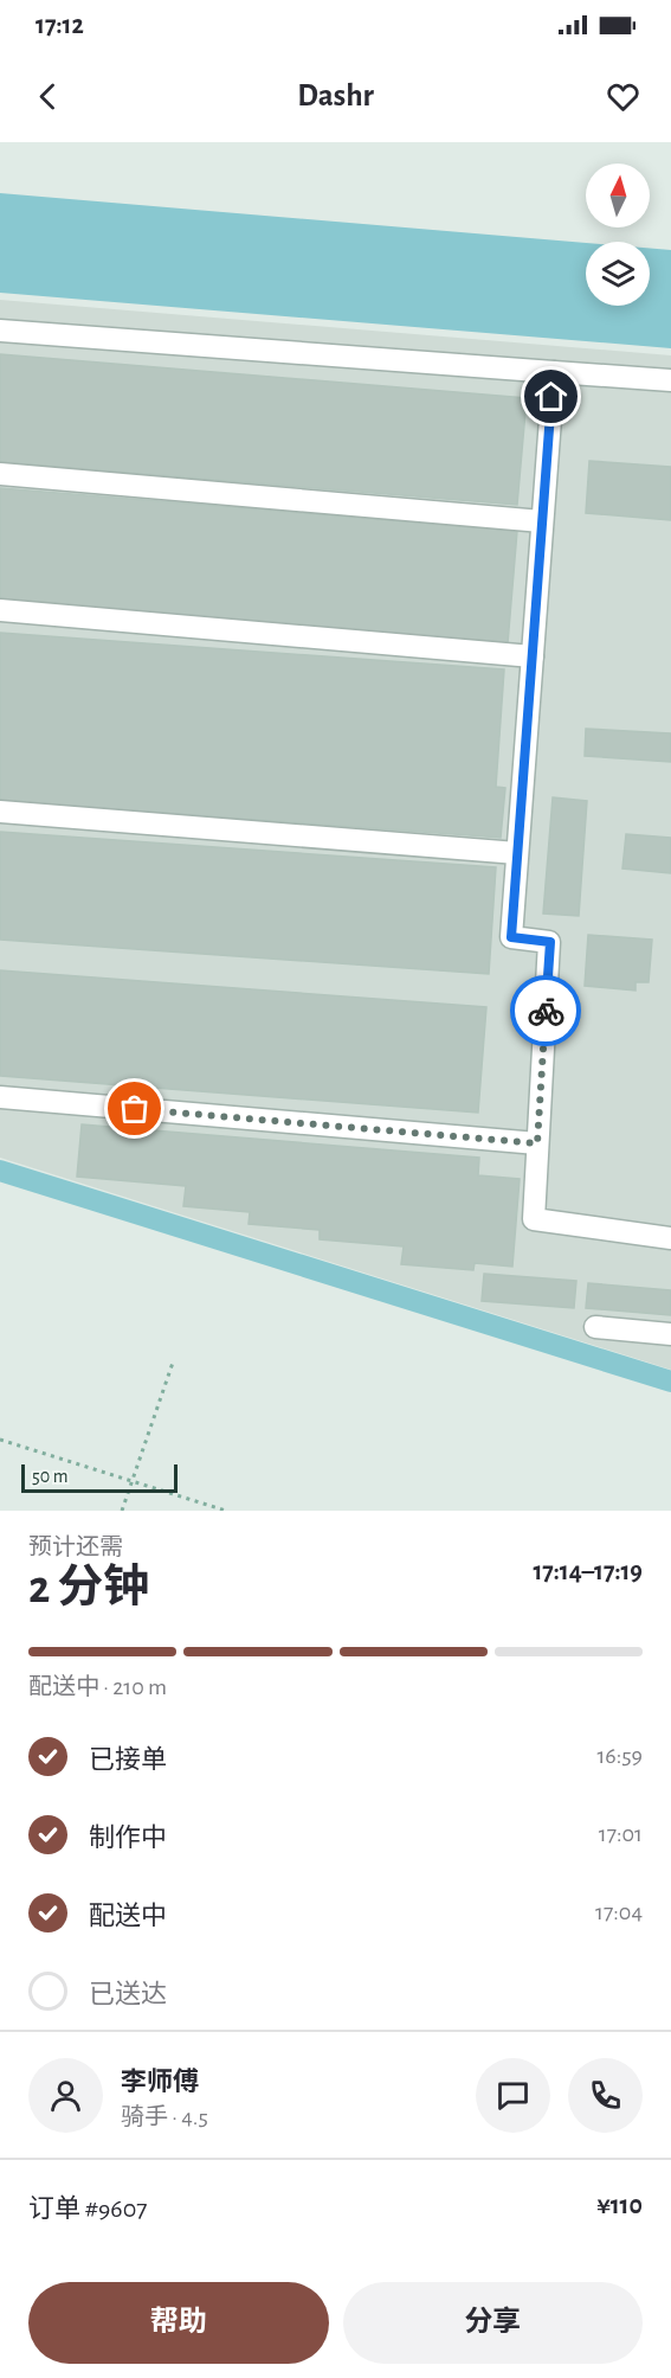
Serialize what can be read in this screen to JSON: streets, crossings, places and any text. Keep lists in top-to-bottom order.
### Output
{
  "scale_bar": "50 m",
  "north": "top",
  "page": {
    "status": "17:12",
    "header": "Dashr",
    "scale": "50 m",
    "heading": ["2 分钟", "预计还需", "17:14–17:19"],
    "panel": [
      "李师傅",
      "骑手 · 4.5",
      "订单 #9607",
      "¥110"
    ],
    "bar": "配送中 · 210 m",
    "list": [
      ["已接单", "16:59"],
      ["制作中", "17:01"],
      ["配送中", "17:04"],
      "已送达"
    ],
    "buttons": ["帮助", "分享"]
  }
}
